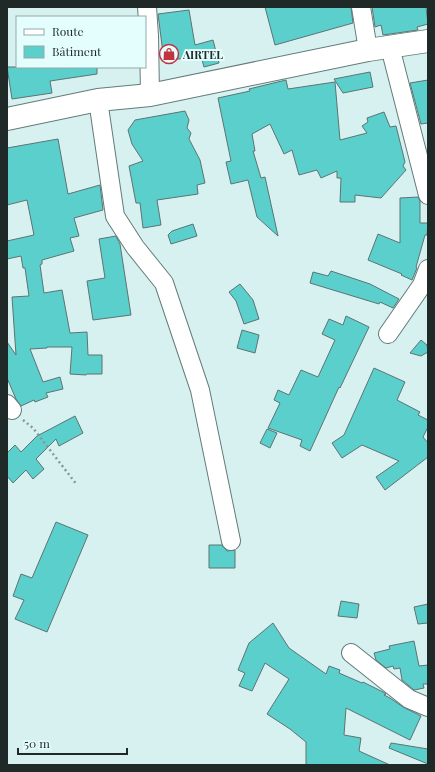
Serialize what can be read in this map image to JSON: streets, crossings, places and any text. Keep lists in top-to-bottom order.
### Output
{
  "places": {
    "shop": ["AIRTEL"]
  },
  "legend": ["Route", "Bâtiment"],
  "scale_bar": "50 m"
}
